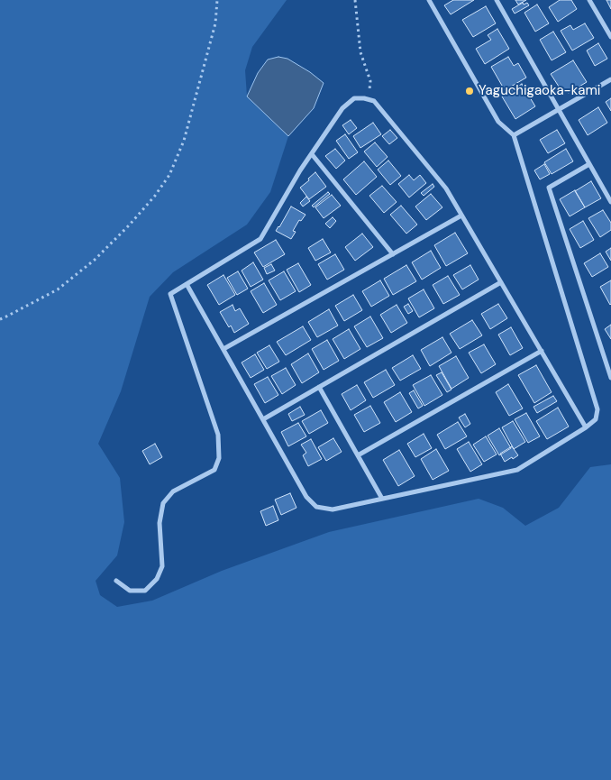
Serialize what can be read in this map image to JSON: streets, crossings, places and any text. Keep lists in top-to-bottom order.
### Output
{
  "places": ["Yaguchigaoka-kami"]
}
